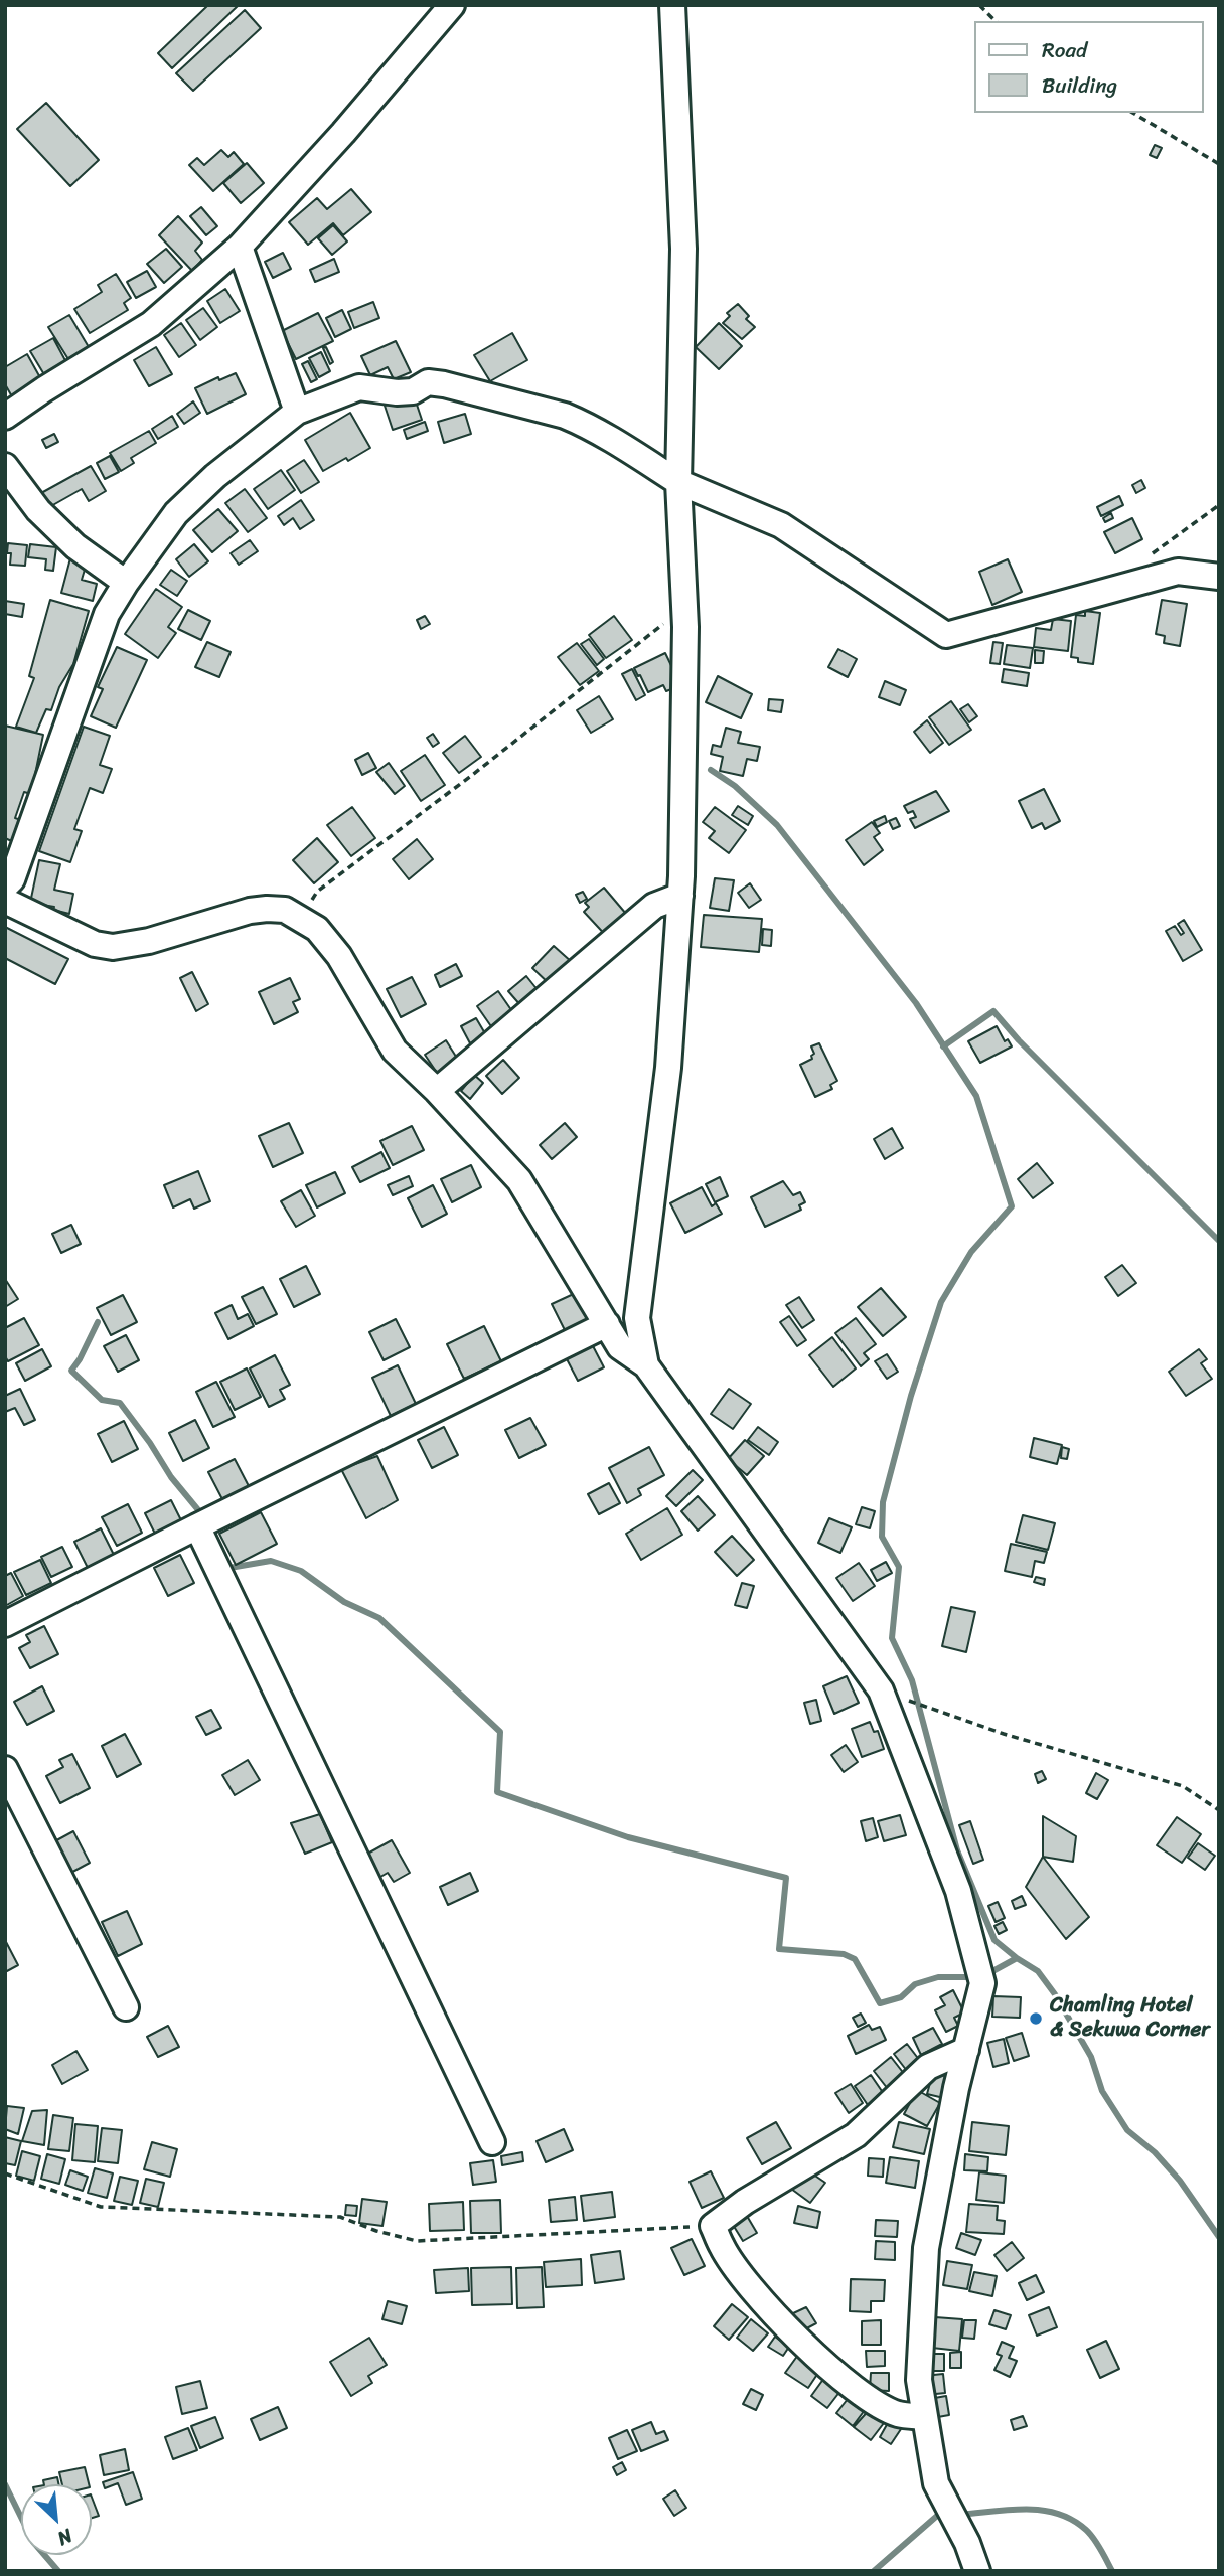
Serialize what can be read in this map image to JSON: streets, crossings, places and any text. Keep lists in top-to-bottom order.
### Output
{
  "places": ["Chamling Hotel & Sekuwa Corner"],
  "legend": ["Road", "Building"],
  "north": "bottom right"
}
